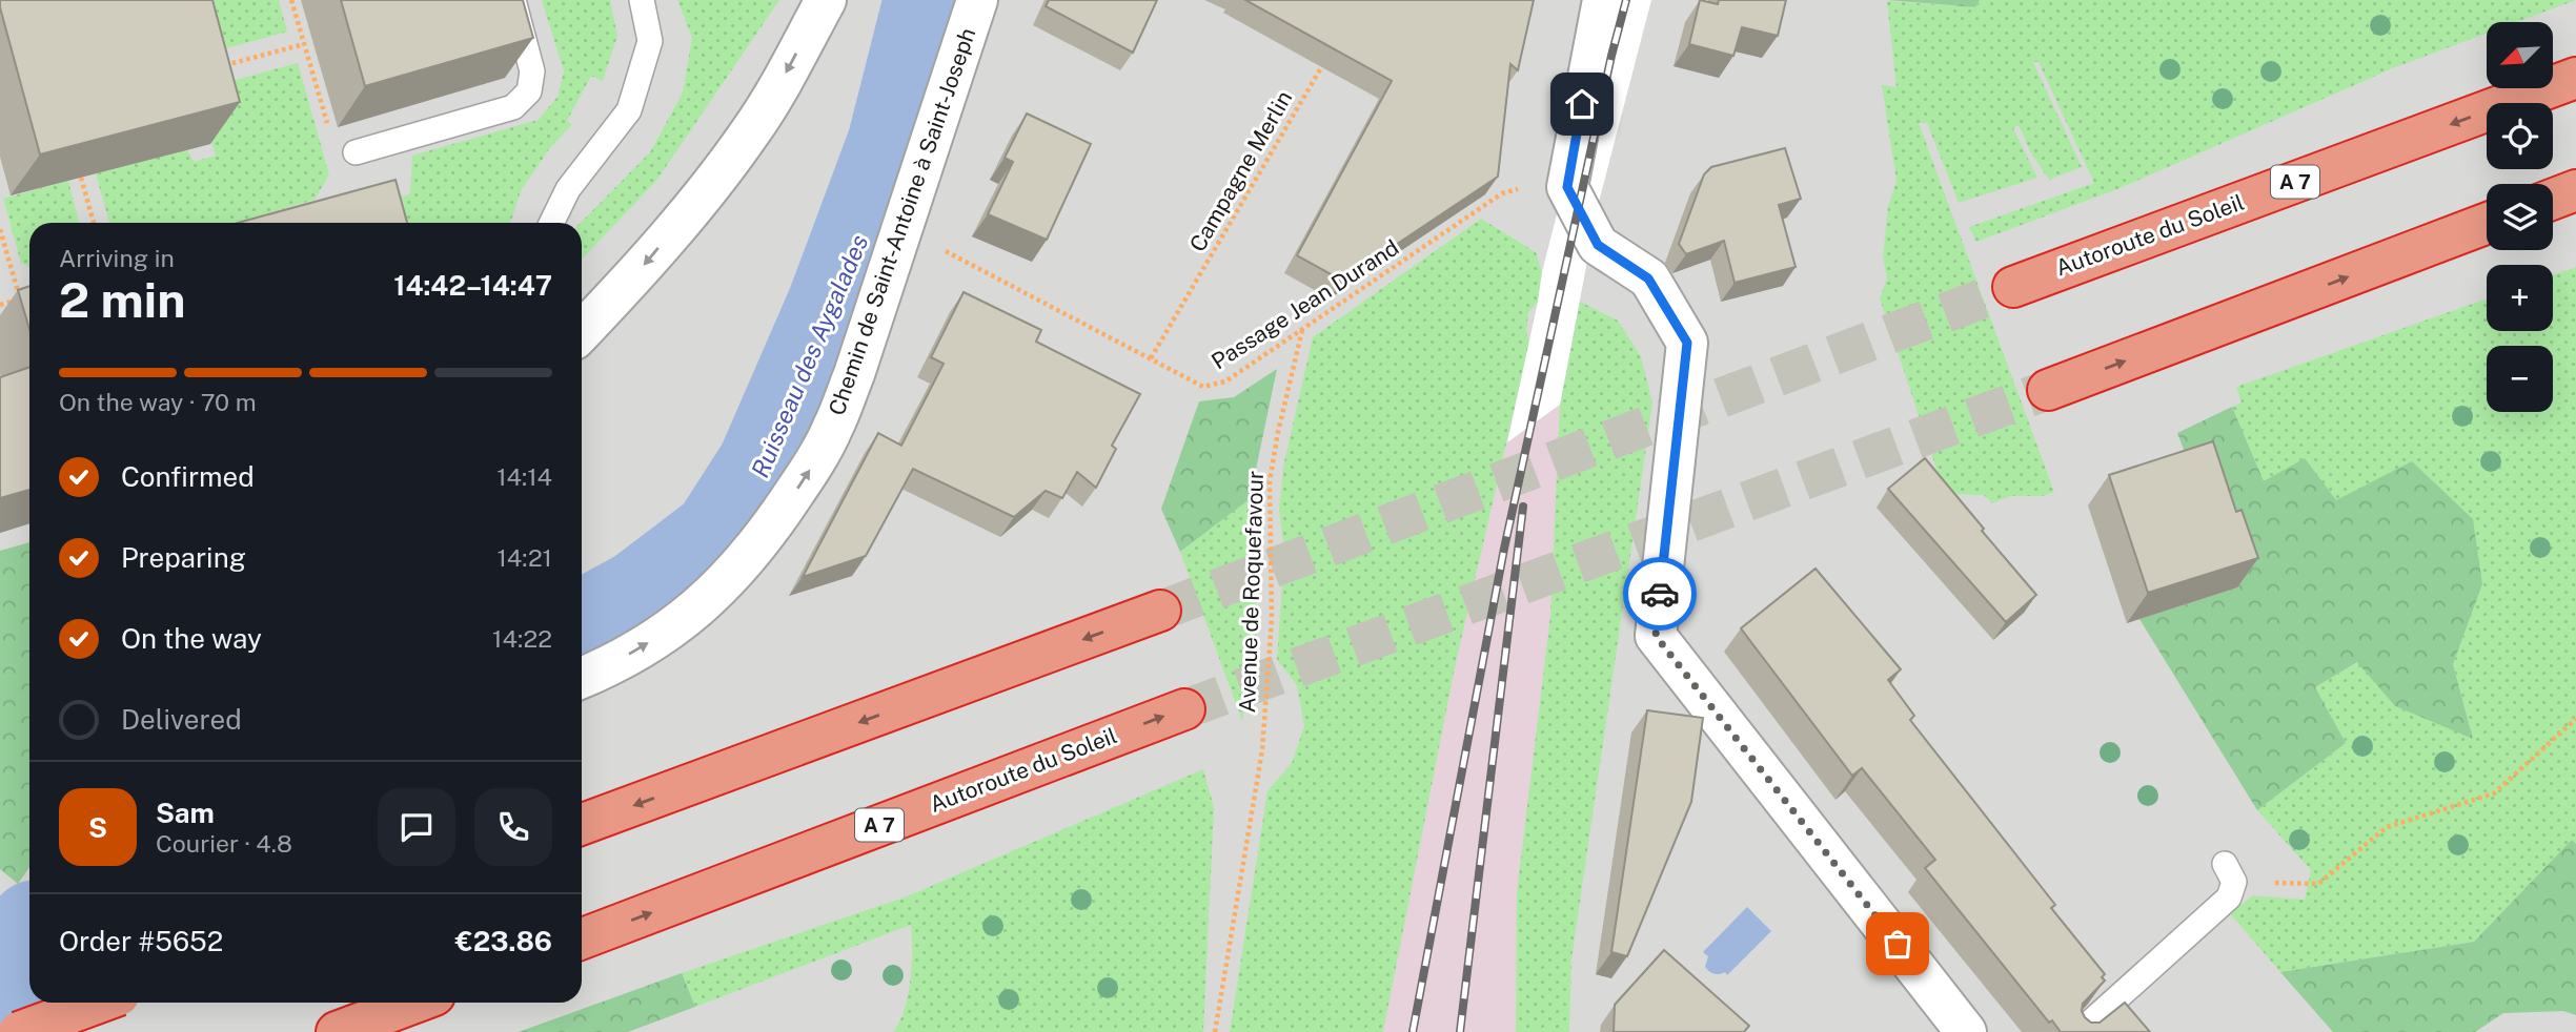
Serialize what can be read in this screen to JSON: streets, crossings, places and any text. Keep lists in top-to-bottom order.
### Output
{
  "streets": {
    "highway": ["A 7", "Autoroute du Soleil"],
    "street": ["Chemin de Saint-Antoine à Saint-Joseph"],
    "path": ["Campagne Merlin", "Passage Jean Durand", "Avenue de Roquefavour"]
  },
  "crossings": [
    ["Campagne Merlin", "Passage Jean Durand"],
    ["Chemin de Saint-Antoine à Saint-Joseph", "Passage Jean Durand"],
    ["Passage Jean Durand", "Avenue de Roquefavour"]
  ],
  "water": ["Ruisseau des Aygalades"],
  "north": "bottom left",
  "page": {
    "map_buttons": ["+", "−"],
    "heading": ["2 min", "Arriving in", "14:42–14:47"],
    "panel": [
      "Sam",
      "Courier · 4.8",
      "Order #5652",
      "€23.86"
    ],
    "bar": "On the way · 70 m",
    "list": [
      ["Confirmed", "14:14"],
      ["Preparing", "14:21"],
      ["On the way", "14:22"],
      "Delivered"
    ],
    "round": "S"
  }
}
